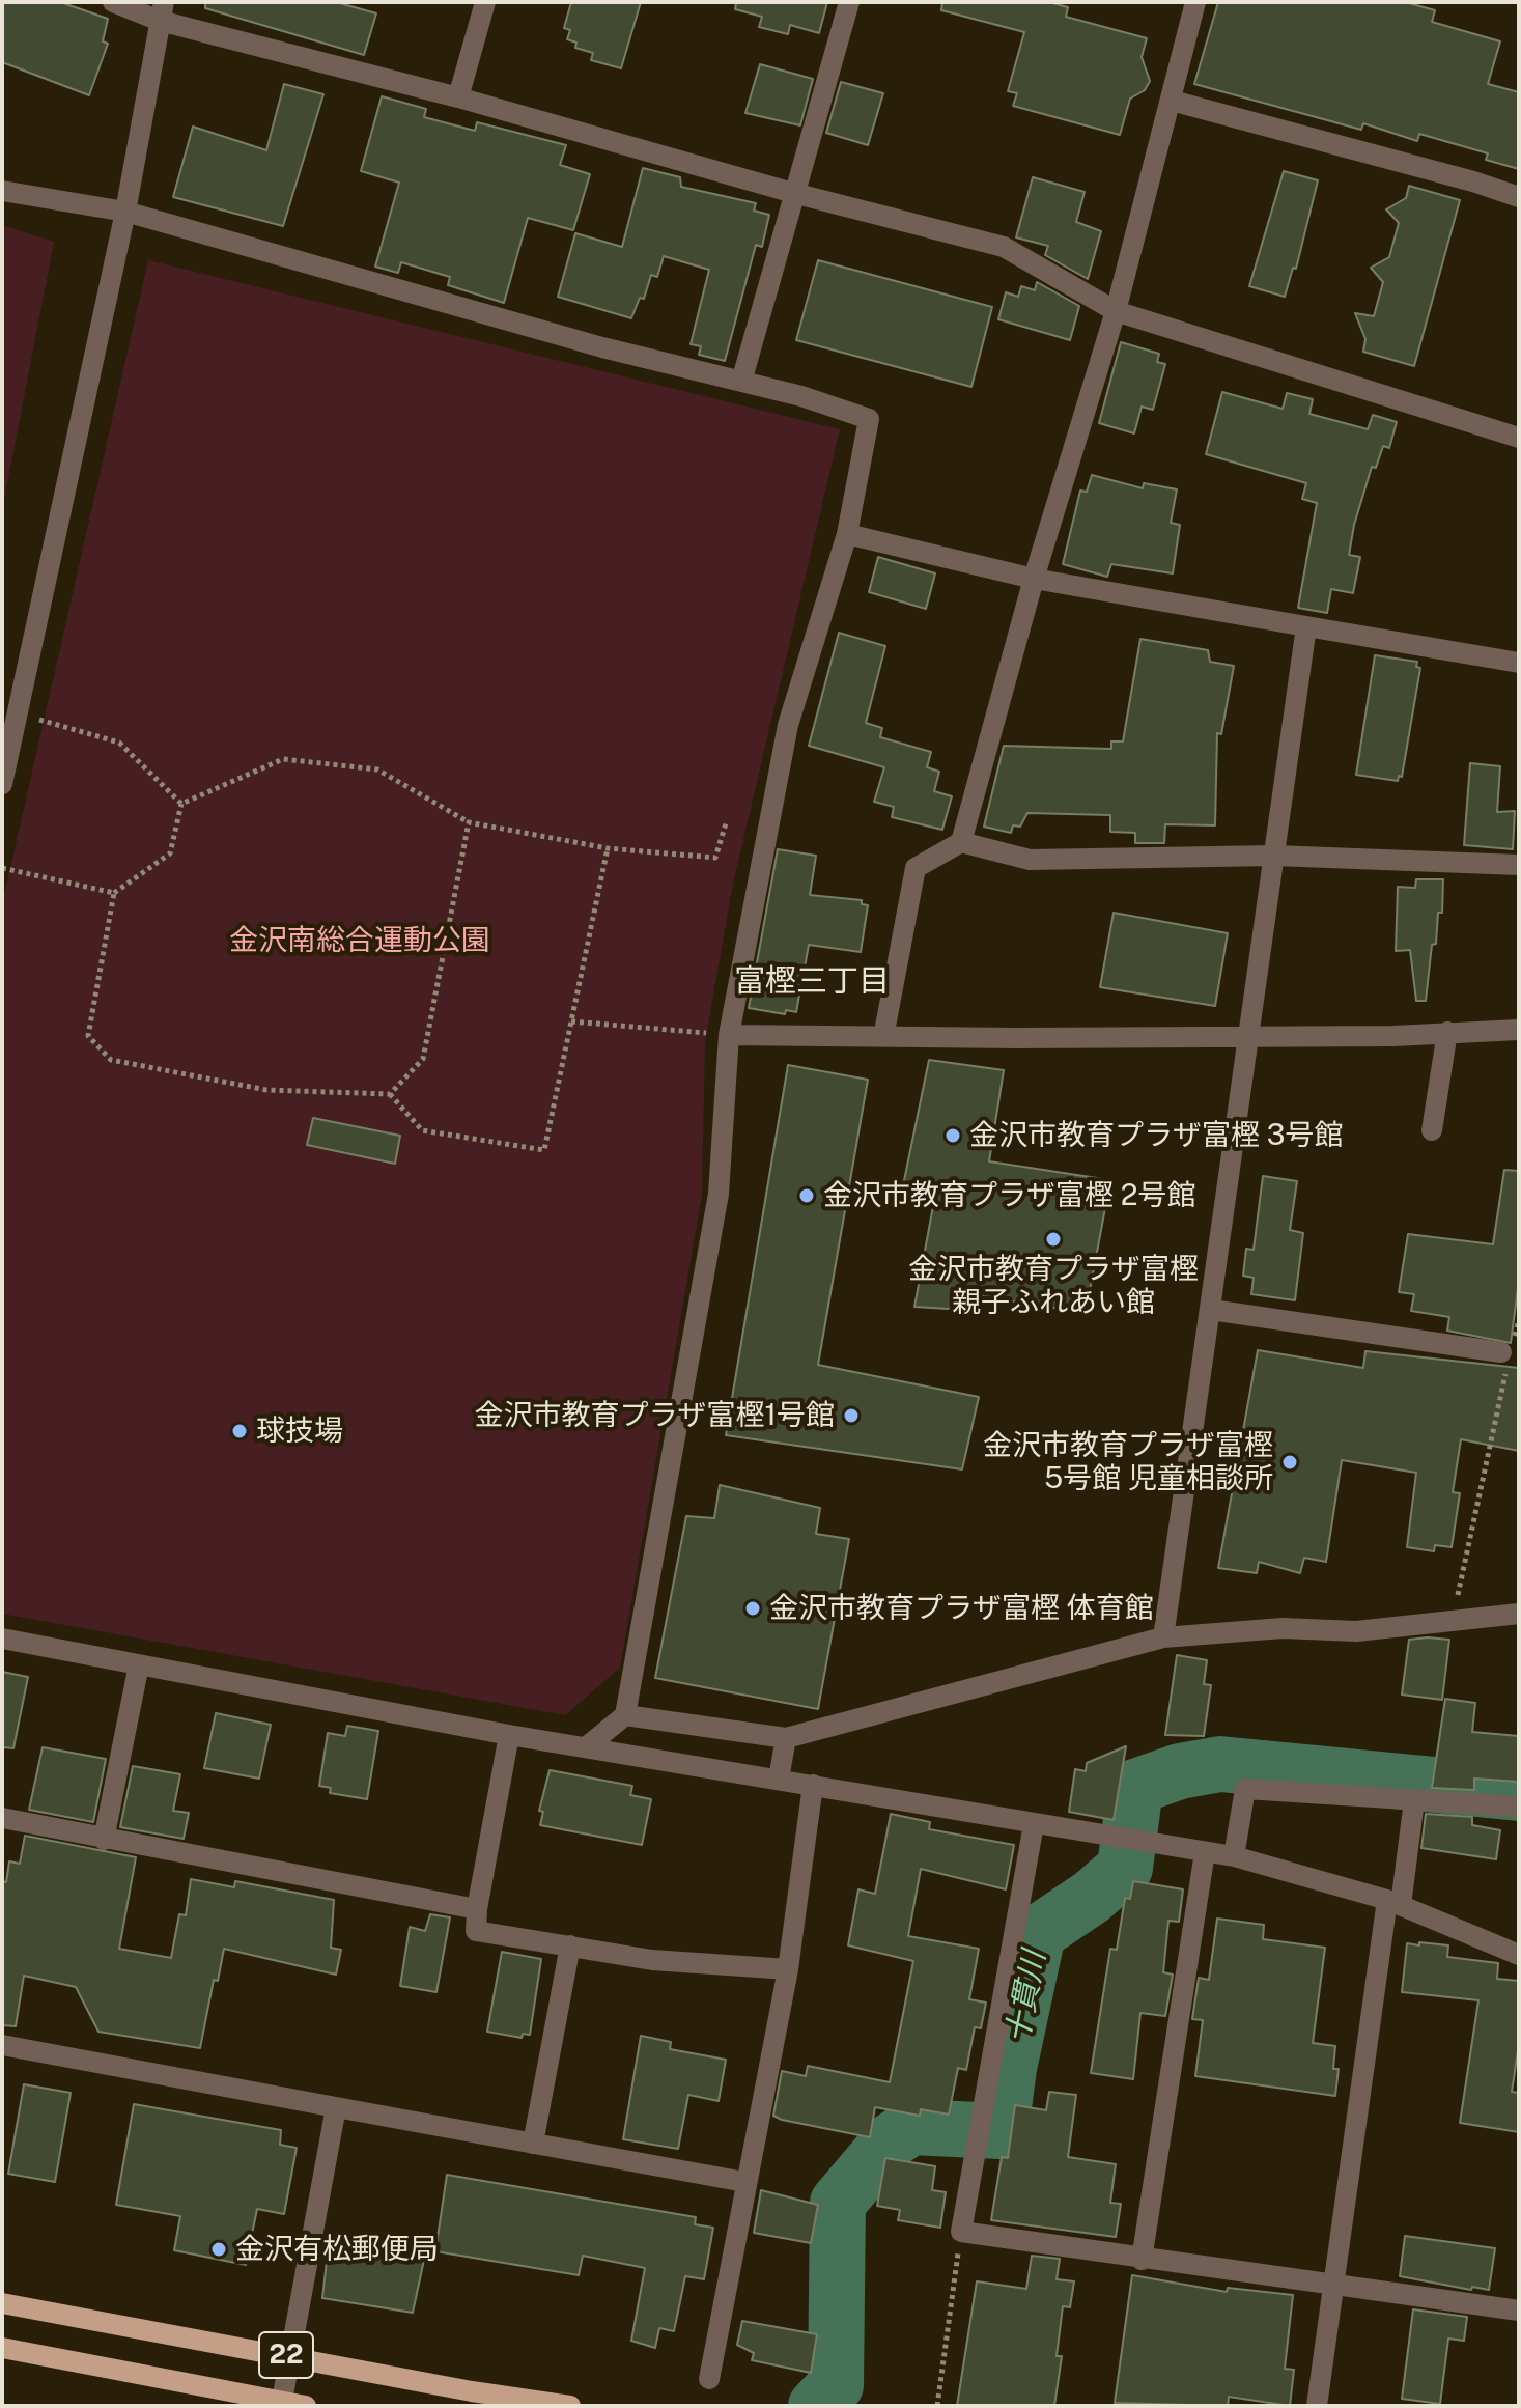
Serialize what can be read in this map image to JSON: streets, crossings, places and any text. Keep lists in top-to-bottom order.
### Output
{
  "streets": {
    "main road": ["22"]
  },
  "districts": ["富樫三丁目"],
  "water": ["十貫川"],
  "parks": ["金沢南総合運動公園"],
  "places": [
    "金沢市教育プラザ富樫 3号館",
    "金沢市教育プラザ富樫 2号館",
    "金沢市教育プラザ富樫 親子ふれあい館",
    "金沢市教育プラザ富樫1号館",
    "球技場",
    "金沢市教育プラザ富樫 5号館 児童相談所",
    "金沢市教育プラザ富樫 体育館",
    "金沢有松郵便局"
  ]
}
